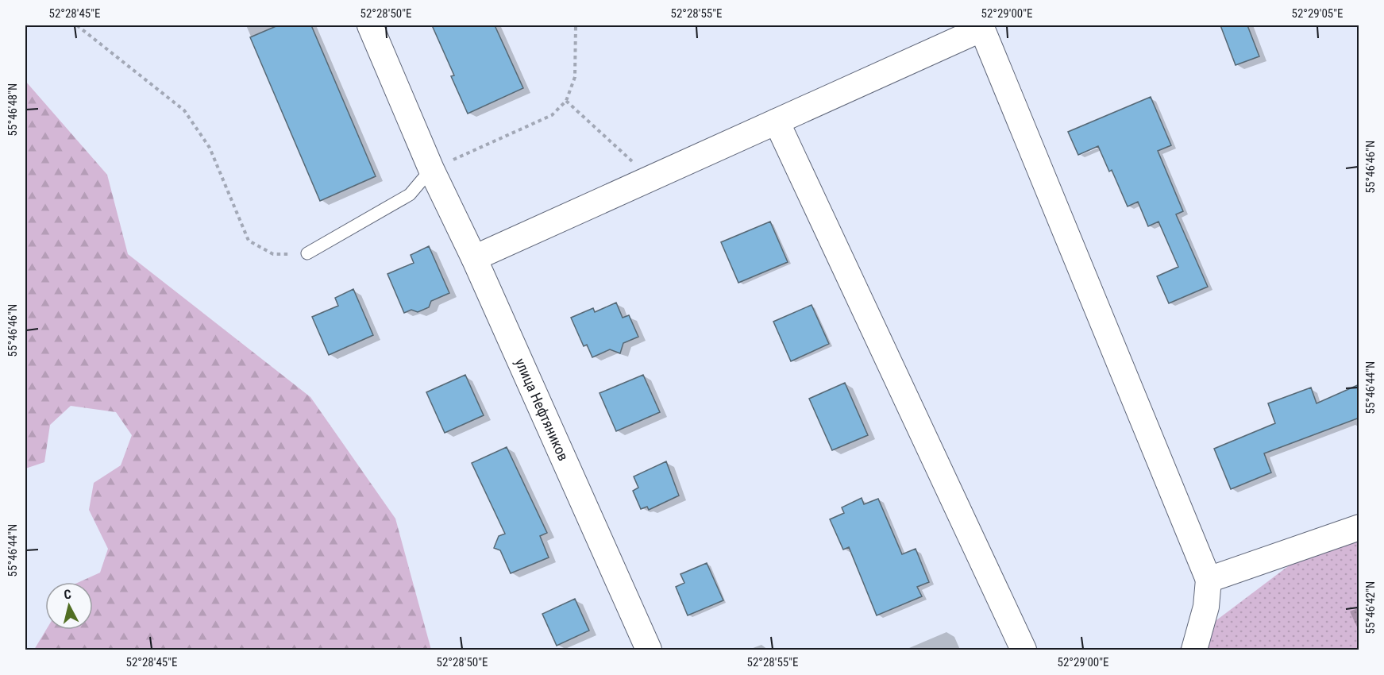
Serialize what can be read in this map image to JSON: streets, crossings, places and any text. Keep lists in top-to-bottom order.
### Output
{
  "streets": {
    "street": ["улица Нефтяников"]
  },
  "north": "top",
  "coordinates": [
    "52°28'45\"E",
    "52°28'50\"E",
    "52°28'55\"E",
    "52°29'00\"E",
    "52°29'05\"E",
    "55°46'48\"N",
    "55°46'46\"N",
    "55°46'44\"N",
    "55°46'42\"N"
  ]
}
